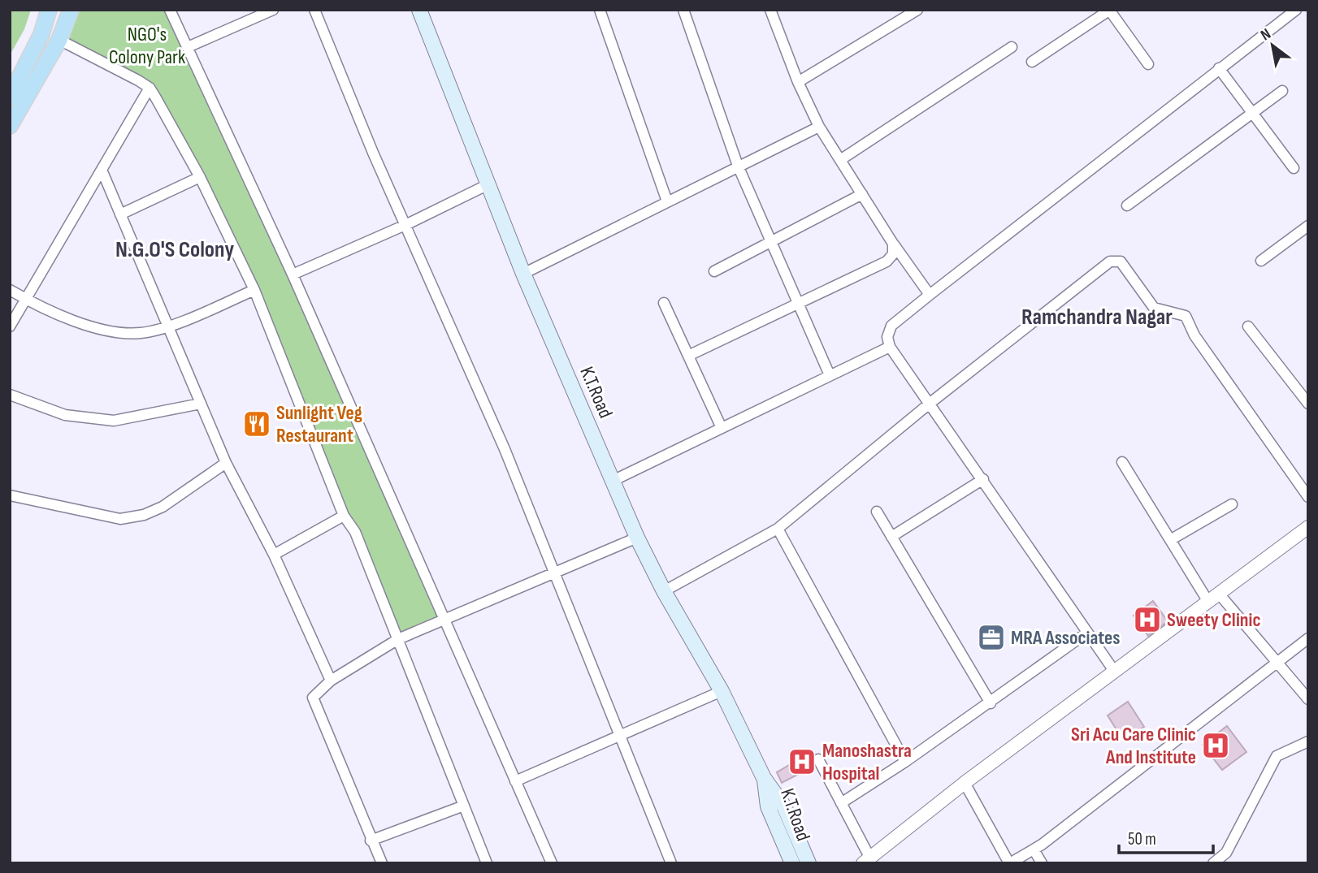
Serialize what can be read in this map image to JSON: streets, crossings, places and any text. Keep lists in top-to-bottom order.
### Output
{
  "streets": {
    "main road": ["K.T.Road"]
  },
  "districts": ["N.G.O'S Colony", "Ramchandra Nagar"],
  "parks": ["NGO's Colony Park"],
  "places": {
    "restaurant": ["Sunlight Veg Restaurant"],
    "hospital": ["Sweety Clinic", "Sri Acu Care Clinic And Institute", "Manoshastra Hospital"],
    "office": ["MRA Associates"]
  },
  "scale_bar": "50 m",
  "north": "top left"
}
